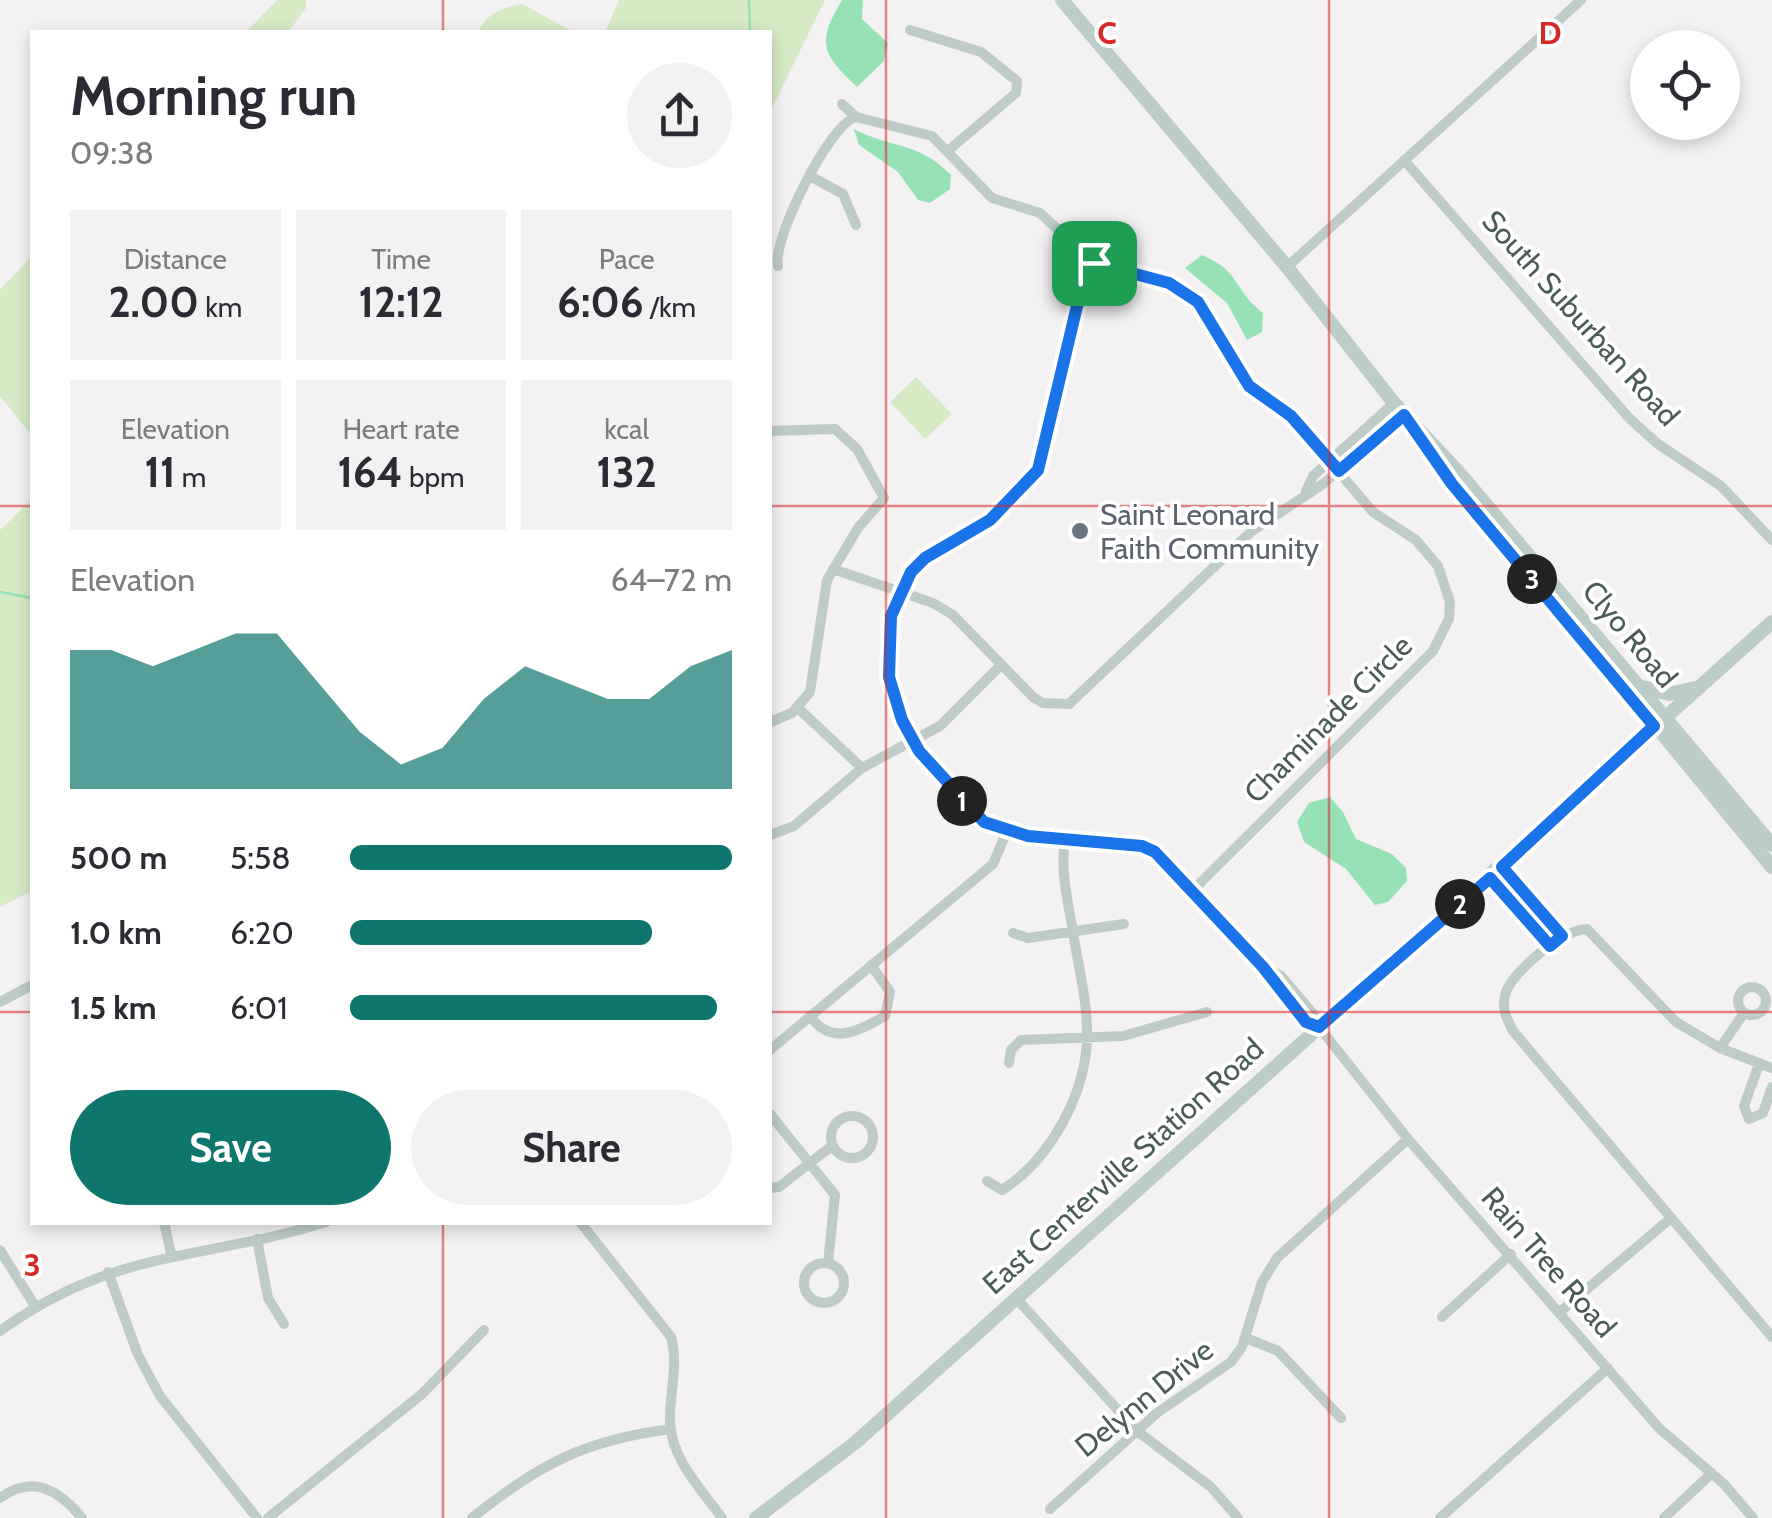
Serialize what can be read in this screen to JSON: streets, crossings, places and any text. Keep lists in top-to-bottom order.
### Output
{
  "streets": {
    "street": [
      "South Suburban Road",
      "Clyo Road",
      "Chaminade Circle",
      "East Centerville Station Road",
      "Rain Tree Road",
      "Delynn Drive"
    ]
  },
  "crossings": [
    ["Clyo Road", "East Centerville Station Road"],
    ["Chaminade Circle", "Rain Tree Road"],
    ["East Centerville Station Road", "Rain Tree Road"],
    ["Rain Tree Road", "Delynn Drive"]
  ],
  "places": ["Saint Leonard Faith Community"],
  "page": {
    "heading": ["Morning run", "09:38"],
    "stats": [
      ["Distance", "2.00 km"],
      ["Time", "12:12"],
      ["Pace", "6:06 /km"],
      ["Elevation", "11 m"],
      ["Heart rate", "164 bpm"],
      ["kcal", "132"]
    ],
    "chart": ["Elevation", "64–72 m"],
    "pins": ["3", "1", "2"],
    "list": [
      {
        "name": "500 m",
        "note": "5:58"
      },
      {
        "name": "1.0 km",
        "note": "6:20"
      },
      {
        "name": "1.5 km",
        "note": "6:01"
      }
    ],
    "buttons": ["Save", "Share"]
  },
  "grid": {
    "columns": ["C", "D"],
    "rows": ["3"]
  }
}
